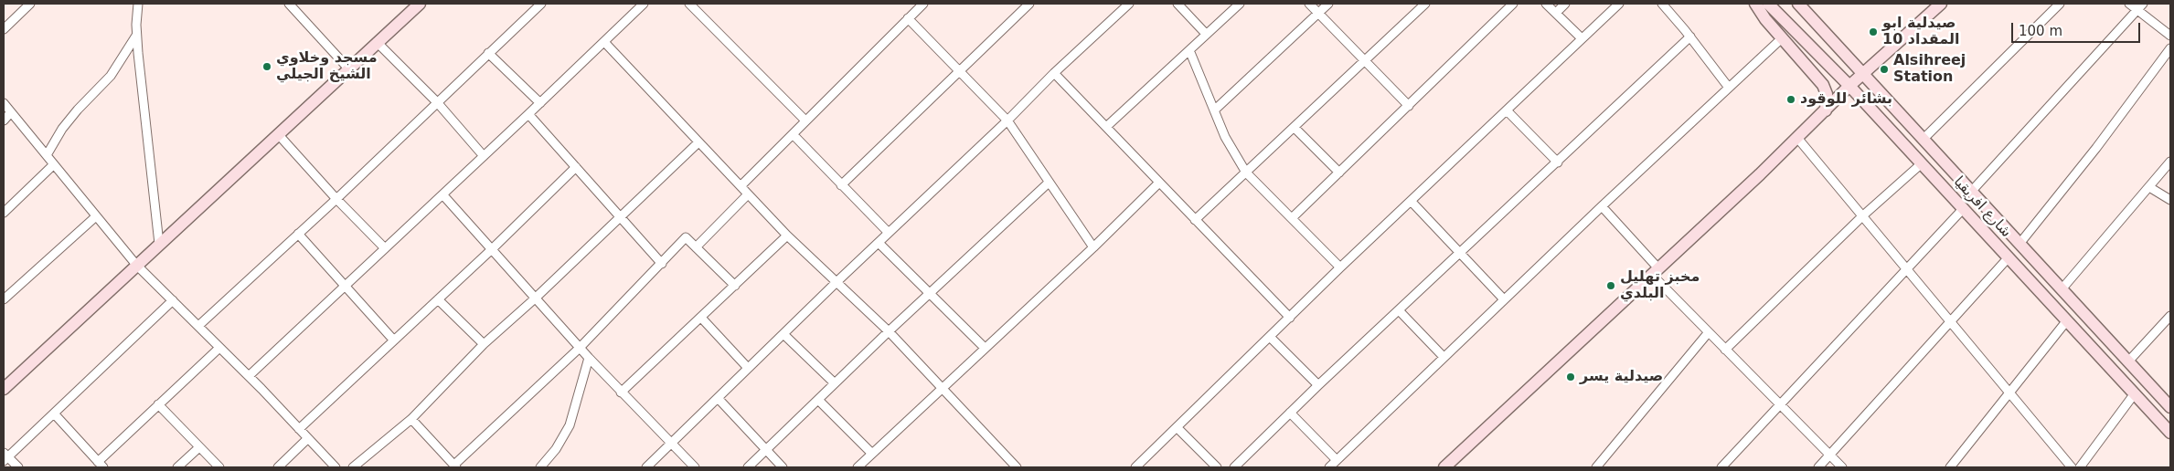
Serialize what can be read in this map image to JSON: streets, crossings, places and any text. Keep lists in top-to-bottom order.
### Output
{
  "streets": {
    "street": ["شارع افريقيا"]
  },
  "places": [
    "صيدلية ابو المقداد 10",
    "مسجد وخلاوي الشيخ الجيلي",
    "Alsihreej Station",
    "بشائر للوقود",
    "مخبز تهليل البلدي",
    "صيدلية يسر"
  ],
  "scale_bar": "100 m"
}
